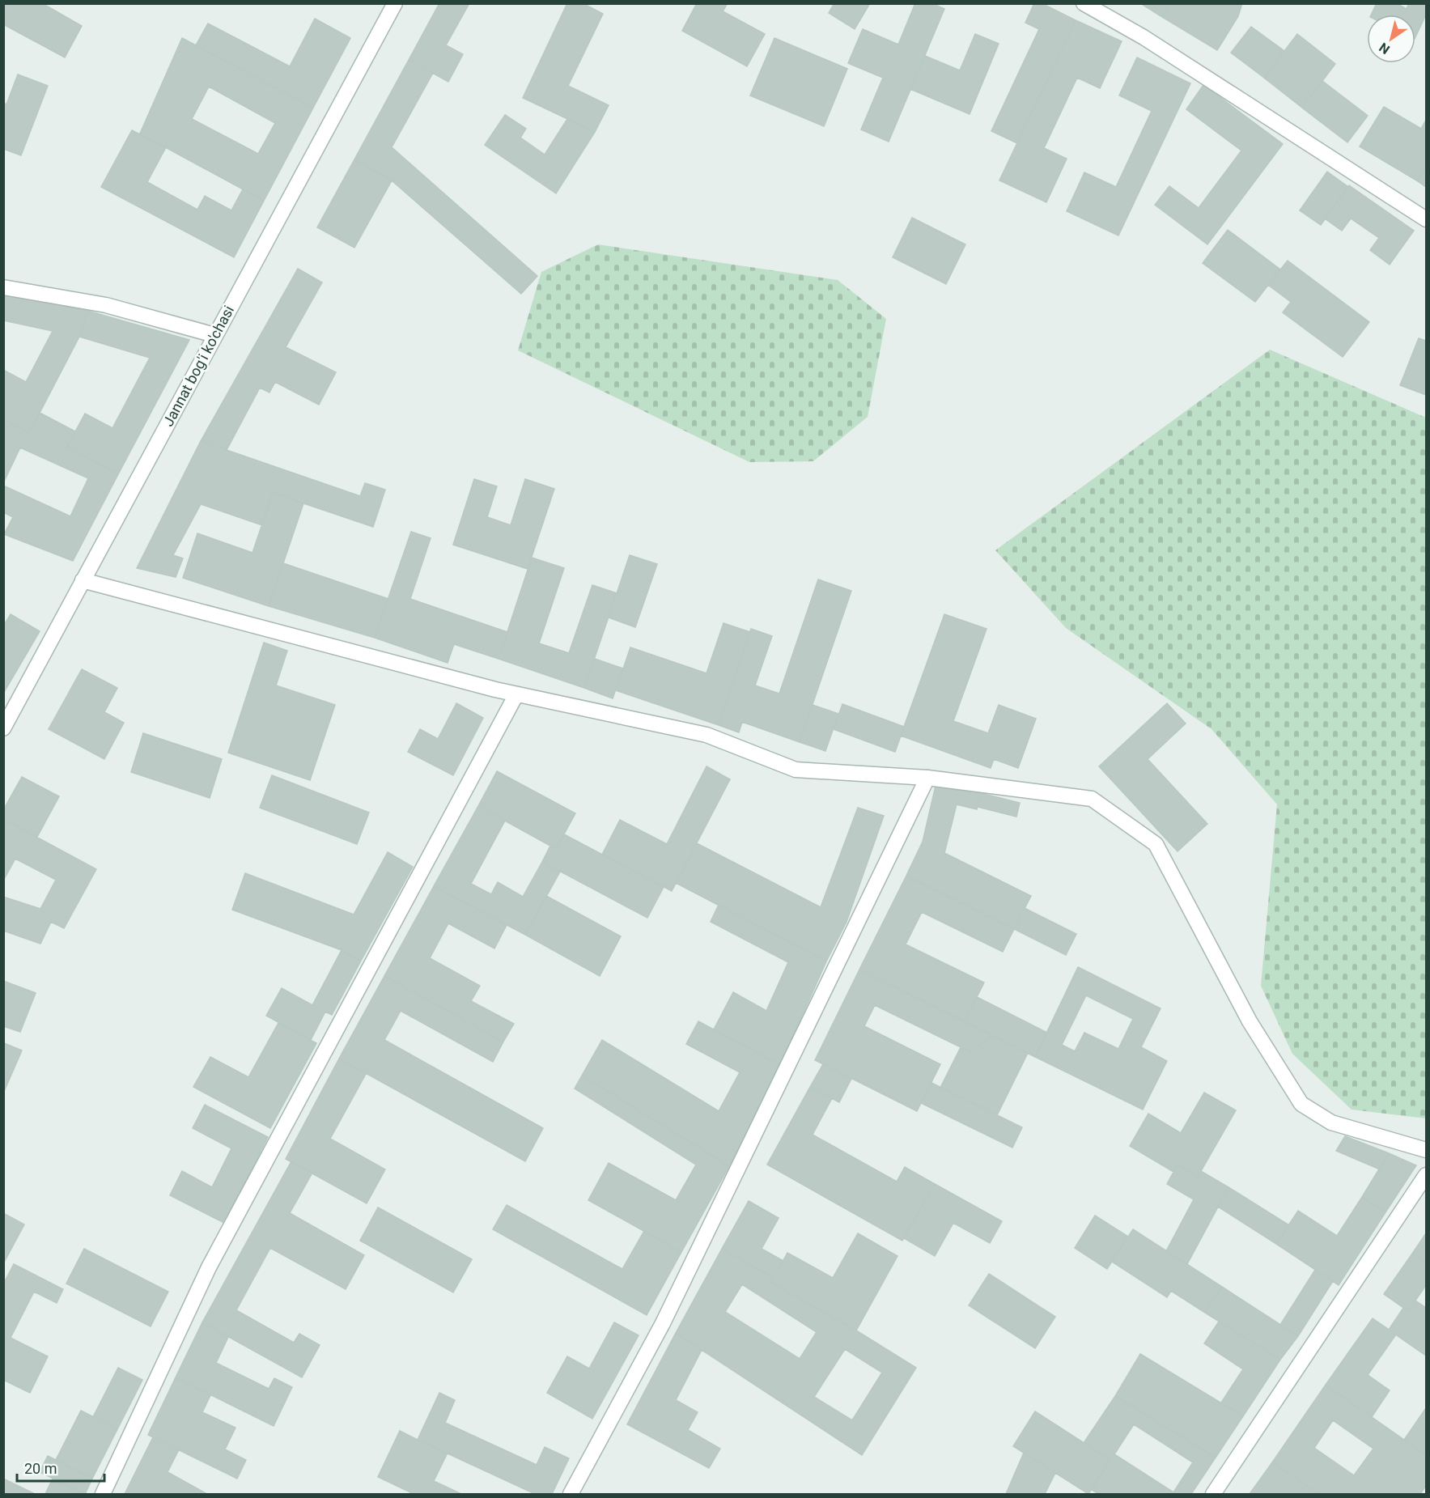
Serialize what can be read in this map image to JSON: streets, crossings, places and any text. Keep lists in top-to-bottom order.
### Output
{
  "streets": {
    "street": ["Jannat bog'i ko'chasi"]
  },
  "scale_bar": "20 m",
  "north": "bottom left"
}
